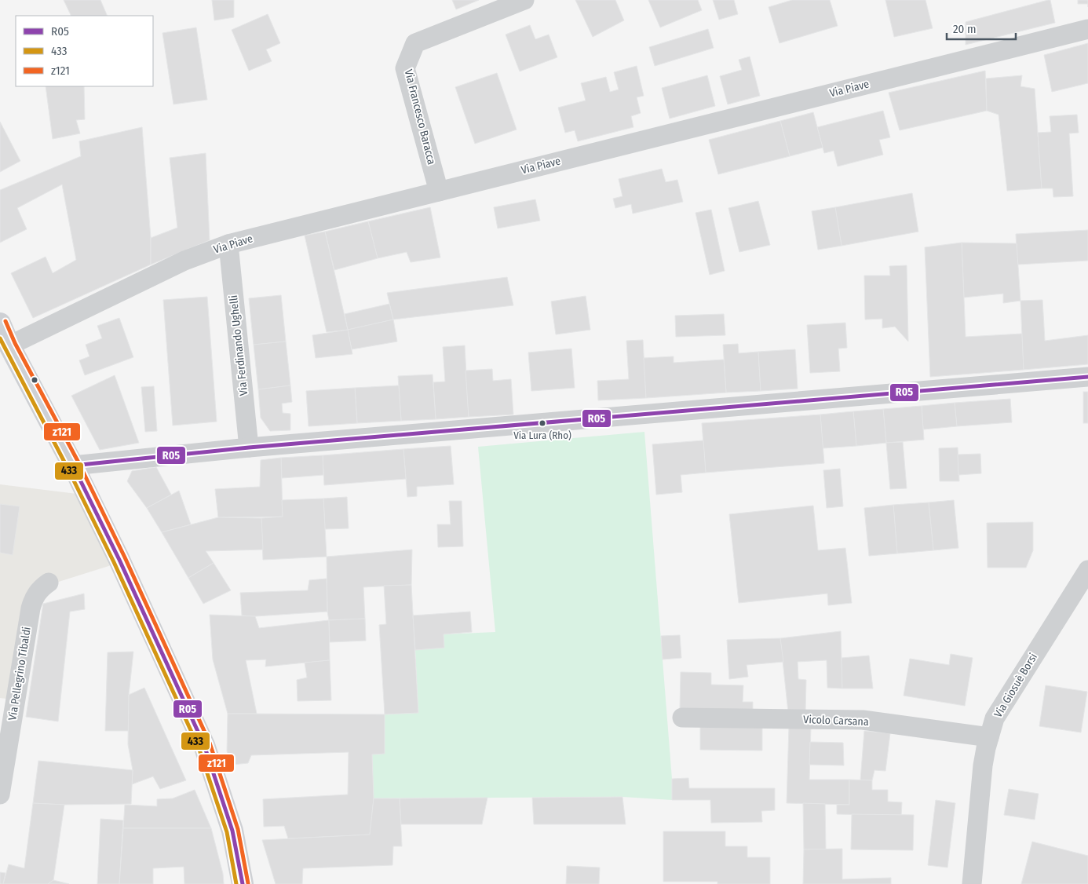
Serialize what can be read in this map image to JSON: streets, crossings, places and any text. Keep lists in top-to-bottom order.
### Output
{
  "streets": {
    "street": [
      "Via Piave",
      "Via Francesco Baracca",
      "Via Ferdinando Ughelli",
      "Via Pellegrino Tibaldi",
      "Via Giosuè Borsi",
      "Vicolo Carsana"
    ]
  },
  "crossings": [
    ["Via Piave", "Via Francesco Baracca"],
    ["Via Piave", "Via Ferdinando Ughelli"],
    ["Via Giosuè Borsi", "Vicolo Carsana"]
  ],
  "places": ["Via Lura (Rho)"],
  "lines": ["transit line z121", "transit line 433", "transit line R05"],
  "legend": ["R05", "433", "z121"],
  "scale_bar": "20 m"
}
